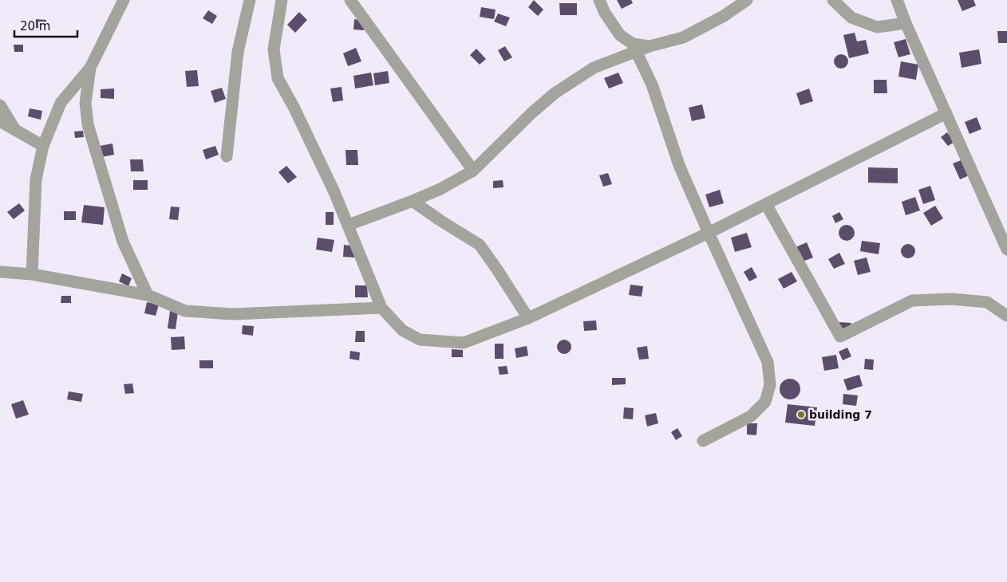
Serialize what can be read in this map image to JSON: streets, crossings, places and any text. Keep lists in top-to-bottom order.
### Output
{
  "places": ["building 7"],
  "scale_bar": "20 m"
}
